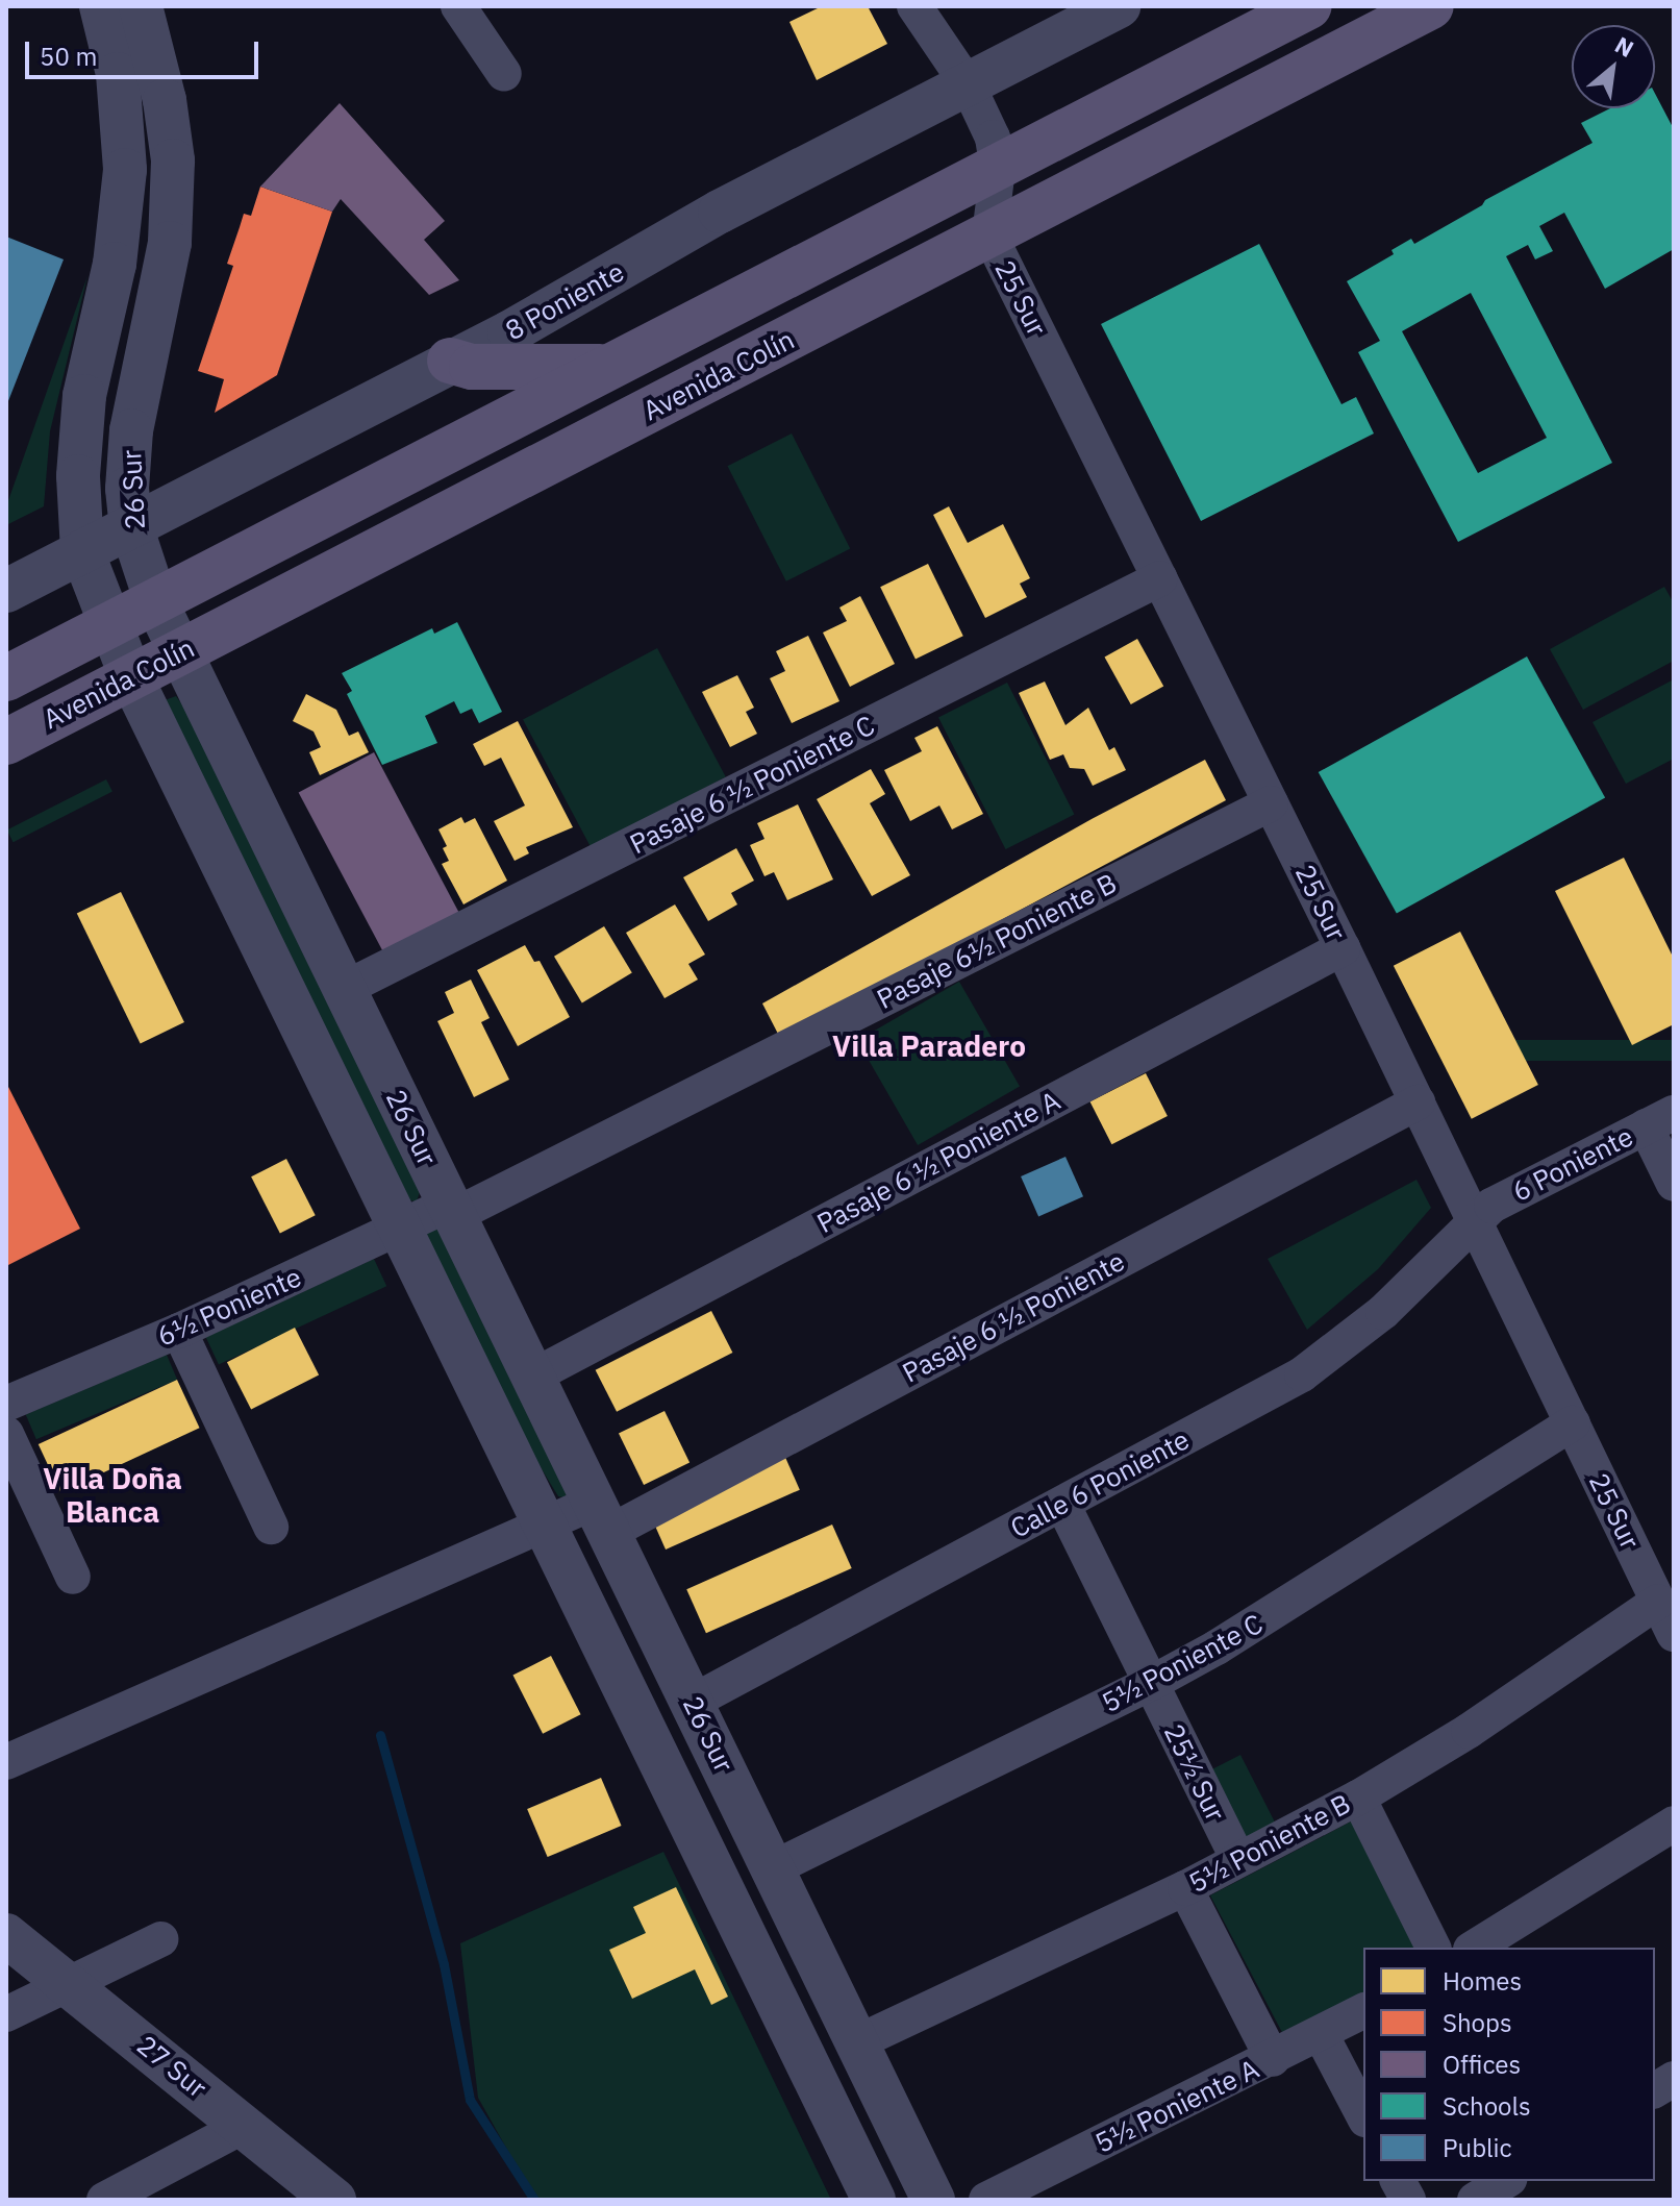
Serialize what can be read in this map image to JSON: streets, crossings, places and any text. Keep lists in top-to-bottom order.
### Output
{
  "streets": {
    "main road": ["Avenida Colín"],
    "street": [
      "25 Sur",
      "8 Poniente",
      "26 Sur",
      "Pasaje 6 ½ Poniente C",
      "Pasaje 6½ Poniente B",
      "Pasaje 6 ½ Poniente A",
      "6 Poniente",
      "6½ Poniente",
      "Pasaje 6 ½ Poniente",
      "Calle 6 Poniente",
      "5½ Poniente C",
      "25½ Sur",
      "5½ Poniente B",
      "27 Sur",
      "5½ Poniente A"
    ]
  },
  "crossings": [
    ["25 Sur", "Avenida Colín"],
    ["25 Sur", "Pasaje 6 ½ Poniente C"],
    ["25 Sur", "Pasaje 6½ Poniente B"],
    ["25 Sur", "Pasaje 6 ½ Poniente A"],
    ["25 Sur", "6 Poniente"],
    ["25 Sur", "Pasaje 6 ½ Poniente"],
    ["25 Sur", "Calle 6 Poniente"],
    ["25 Sur", "5½ Poniente C"],
    ["25 Sur", "5½ Poniente B"],
    ["8 Poniente", "26 Sur"],
    ["Avenida Colín", "26 Sur"],
    ["26 Sur", "Pasaje 6 ½ Poniente C"],
    ["26 Sur", "Pasaje 6½ Poniente B"],
    ["26 Sur", "Pasaje 6 ½ Poniente A"],
    ["26 Sur", "6½ Poniente"],
    ["26 Sur", "Pasaje 6 ½ Poniente"],
    ["26 Sur", "Calle 6 Poniente"],
    ["26 Sur", "5½ Poniente C"],
    ["26 Sur", "5½ Poniente B"],
    ["Pasaje 6½ Poniente B", "6½ Poniente"],
    ["6 Poniente", "Calle 6 Poniente"],
    ["Calle 6 Poniente", "25½ Sur"],
    ["5½ Poniente C", "25½ Sur"],
    ["25½ Sur", "5½ Poniente B"]
  ],
  "districts": ["Villa Paradero", "Villa Doña Blanca"],
  "legend": [
    "Homes",
    "Shops",
    "Offices",
    "Schools",
    "Public"
  ],
  "scale_bar": "50 m",
  "north": "top right"
}
